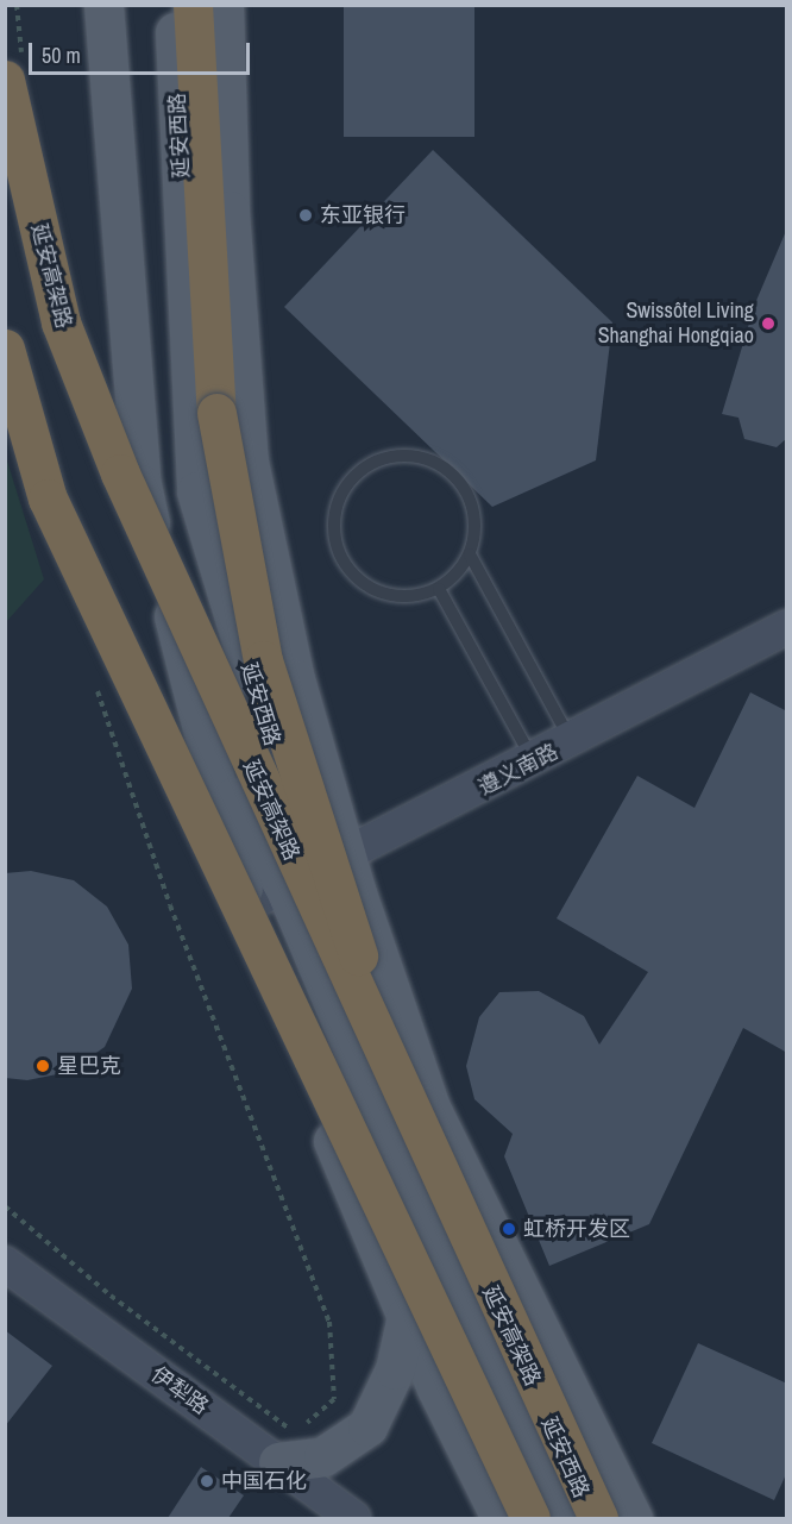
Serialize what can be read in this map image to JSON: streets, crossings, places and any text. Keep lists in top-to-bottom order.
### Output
{
  "streets": {
    "highway": ["延安高架路"],
    "main road": ["延安西路"],
    "street": ["遵义南路", "伊犁路"]
  },
  "crossings": [
    ["延安西路", "延安高架路"],
    ["延安西路", "遵义南路"]
  ],
  "places": [
    "东亚银行",
    "Swissôtel Living Shanghai Hongqiao",
    "星巴克",
    "虹桥开发区",
    "中国石化"
  ],
  "scale_bar": "50 m"
}
